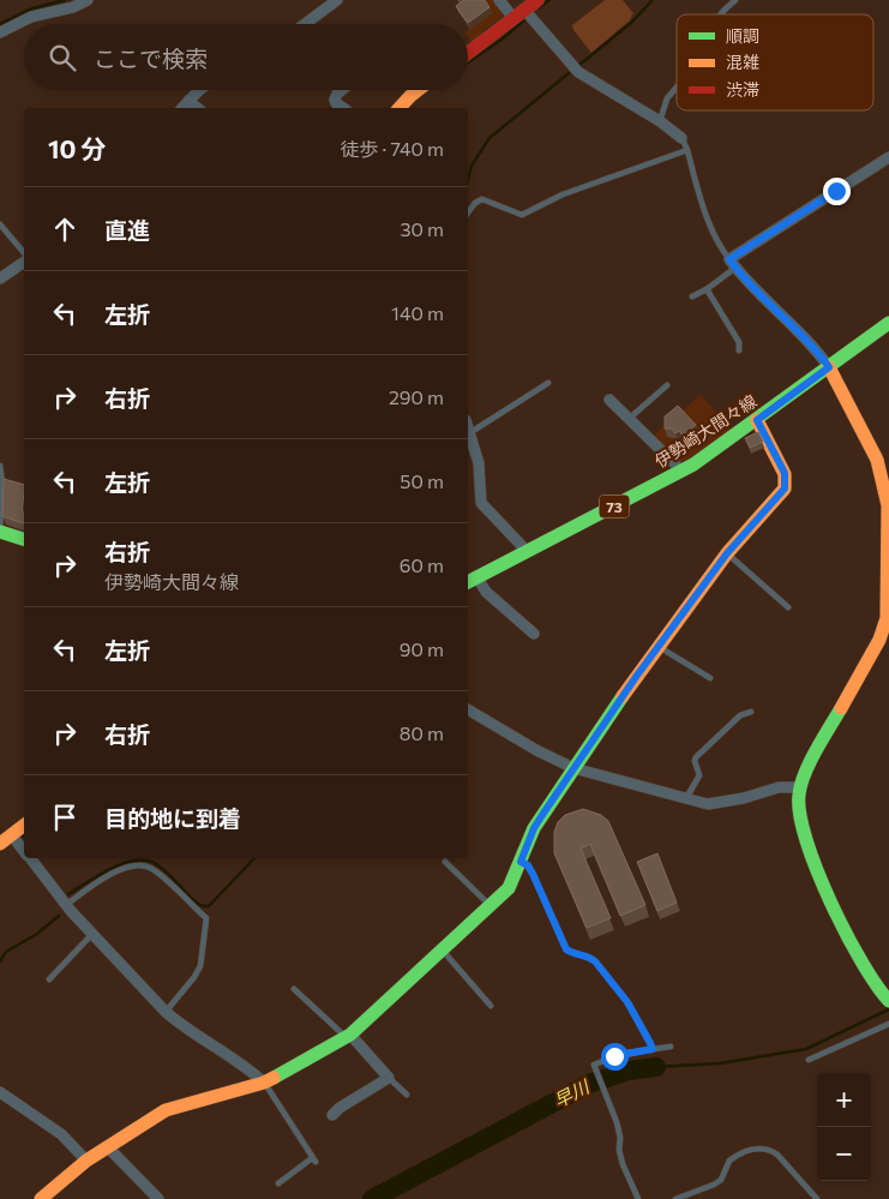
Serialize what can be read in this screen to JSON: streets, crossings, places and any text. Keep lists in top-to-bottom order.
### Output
{
  "streets": {
    "street": ["伊勢崎大間々線", "73"]
  },
  "water": ["早川"],
  "legend": ["順調", "混雑", "渋滞"],
  "page": {
    "search": "ここで検索",
    "heading": ["10 分", "徒歩 · 740 m"],
    "list": [
      ["直進", "30 m"],
      ["左折", "140 m"],
      ["右折", "290 m"],
      ["左折", "50 m"],
      ["右折", "伊勢崎大間々線", "60 m"],
      ["左折", "90 m"],
      ["右折", "80 m"],
      "目的地に到着"
    ],
    "map_buttons": ["+", "−"]
  }
}
